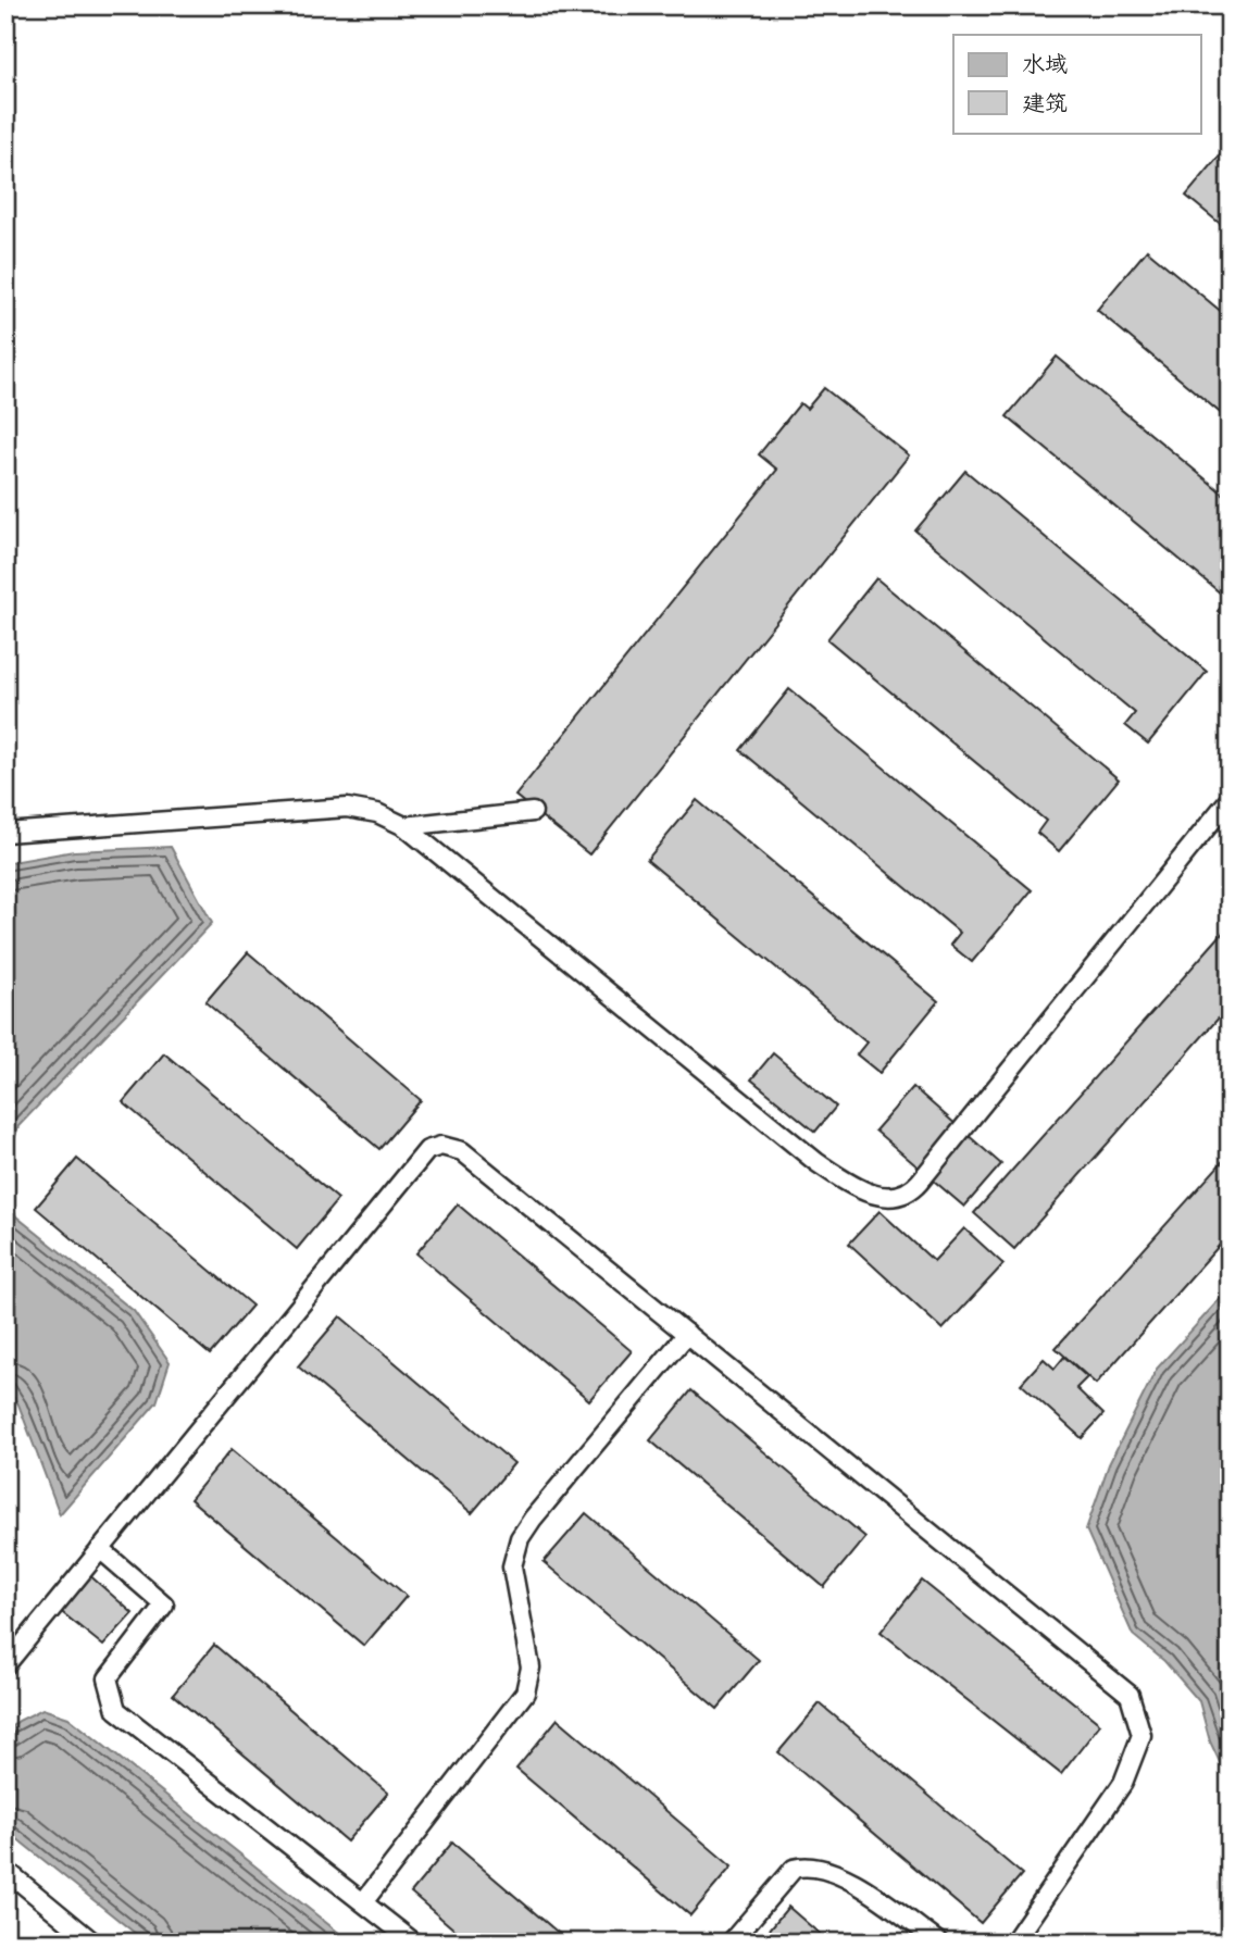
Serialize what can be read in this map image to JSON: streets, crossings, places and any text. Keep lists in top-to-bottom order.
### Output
{
  "legend": ["水域", "建筑"]
}
